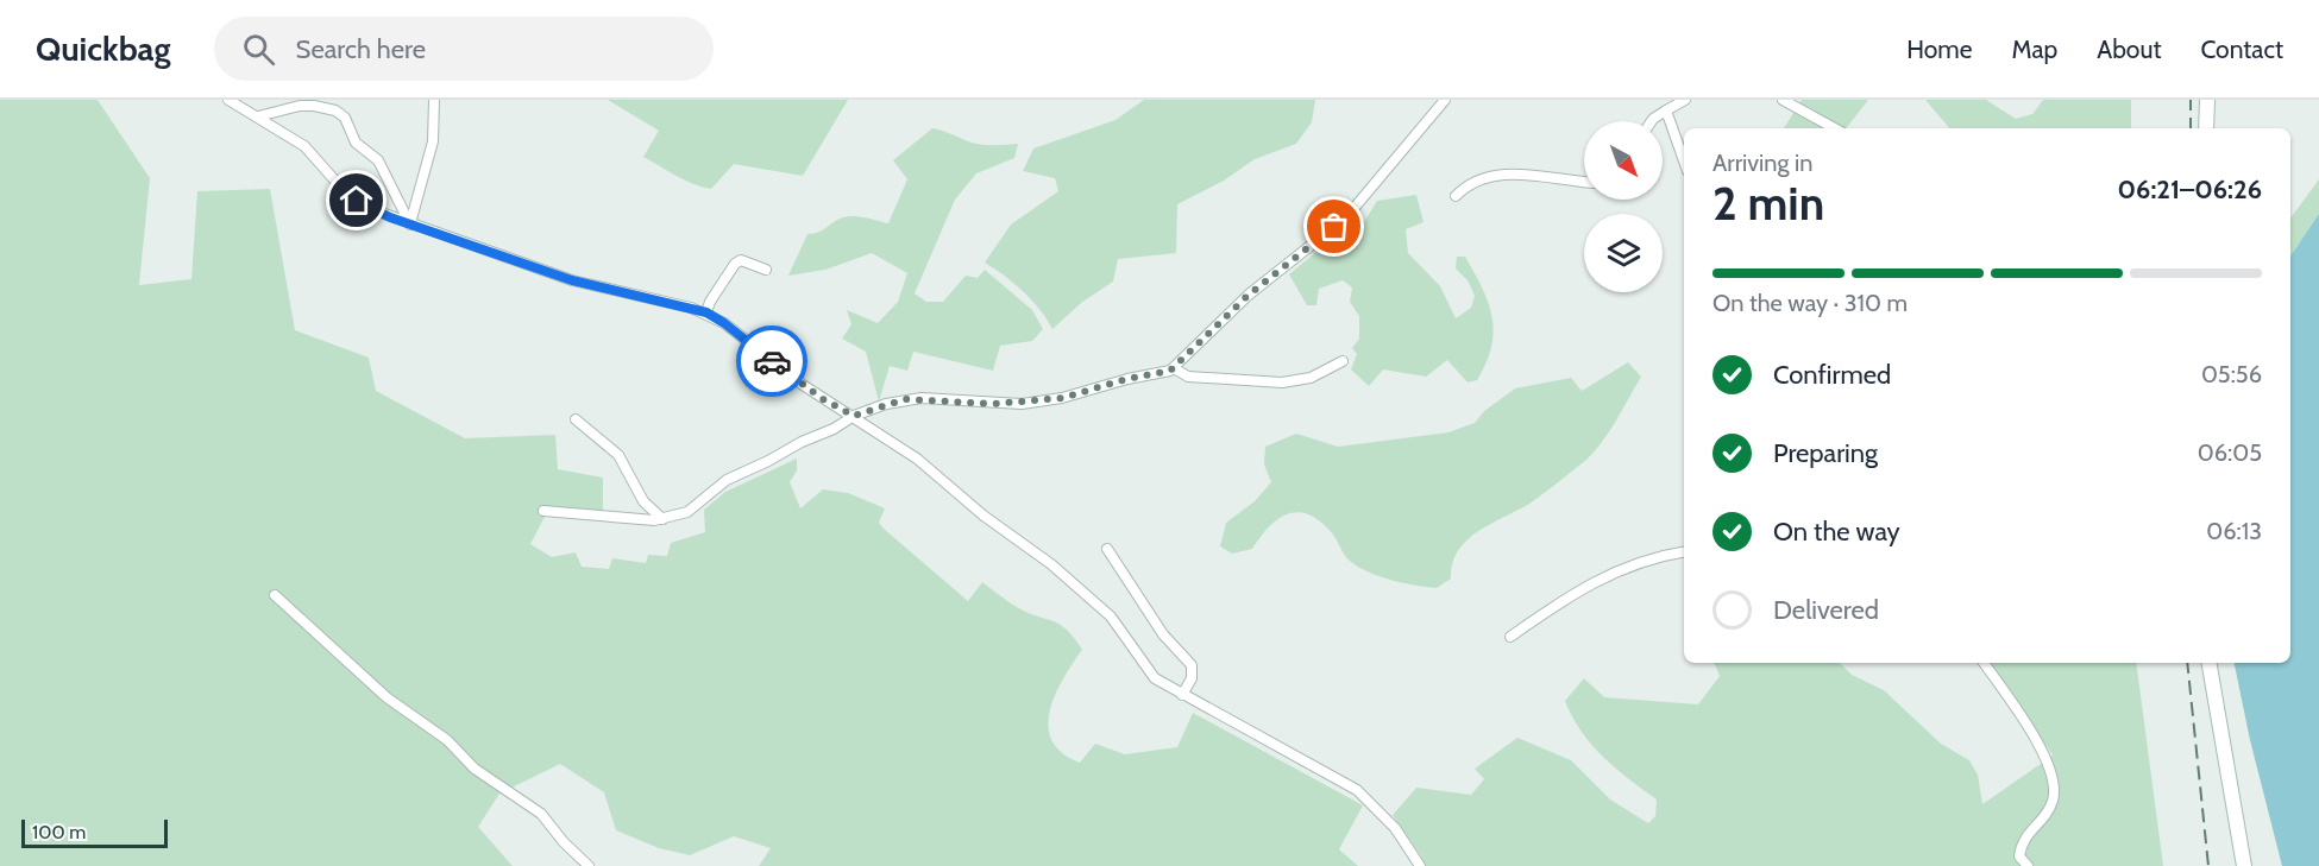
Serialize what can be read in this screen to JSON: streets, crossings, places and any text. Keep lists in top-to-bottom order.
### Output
{
  "scale_bar": "100 m",
  "north": "bottom right",
  "page": {
    "header": "Quickbag",
    "search": "Search here",
    "nav": [
      "Home",
      "Map",
      "About",
      "Contact"
    ],
    "heading": ["2 min", "Arriving in", "06:21–06:26"],
    "bar": "On the way · 310 m",
    "list": [
      ["Confirmed", "05:56"],
      ["Preparing", "06:05"],
      ["On the way", "06:13"],
      "Delivered"
    ],
    "scale": "100 m"
  }
}
